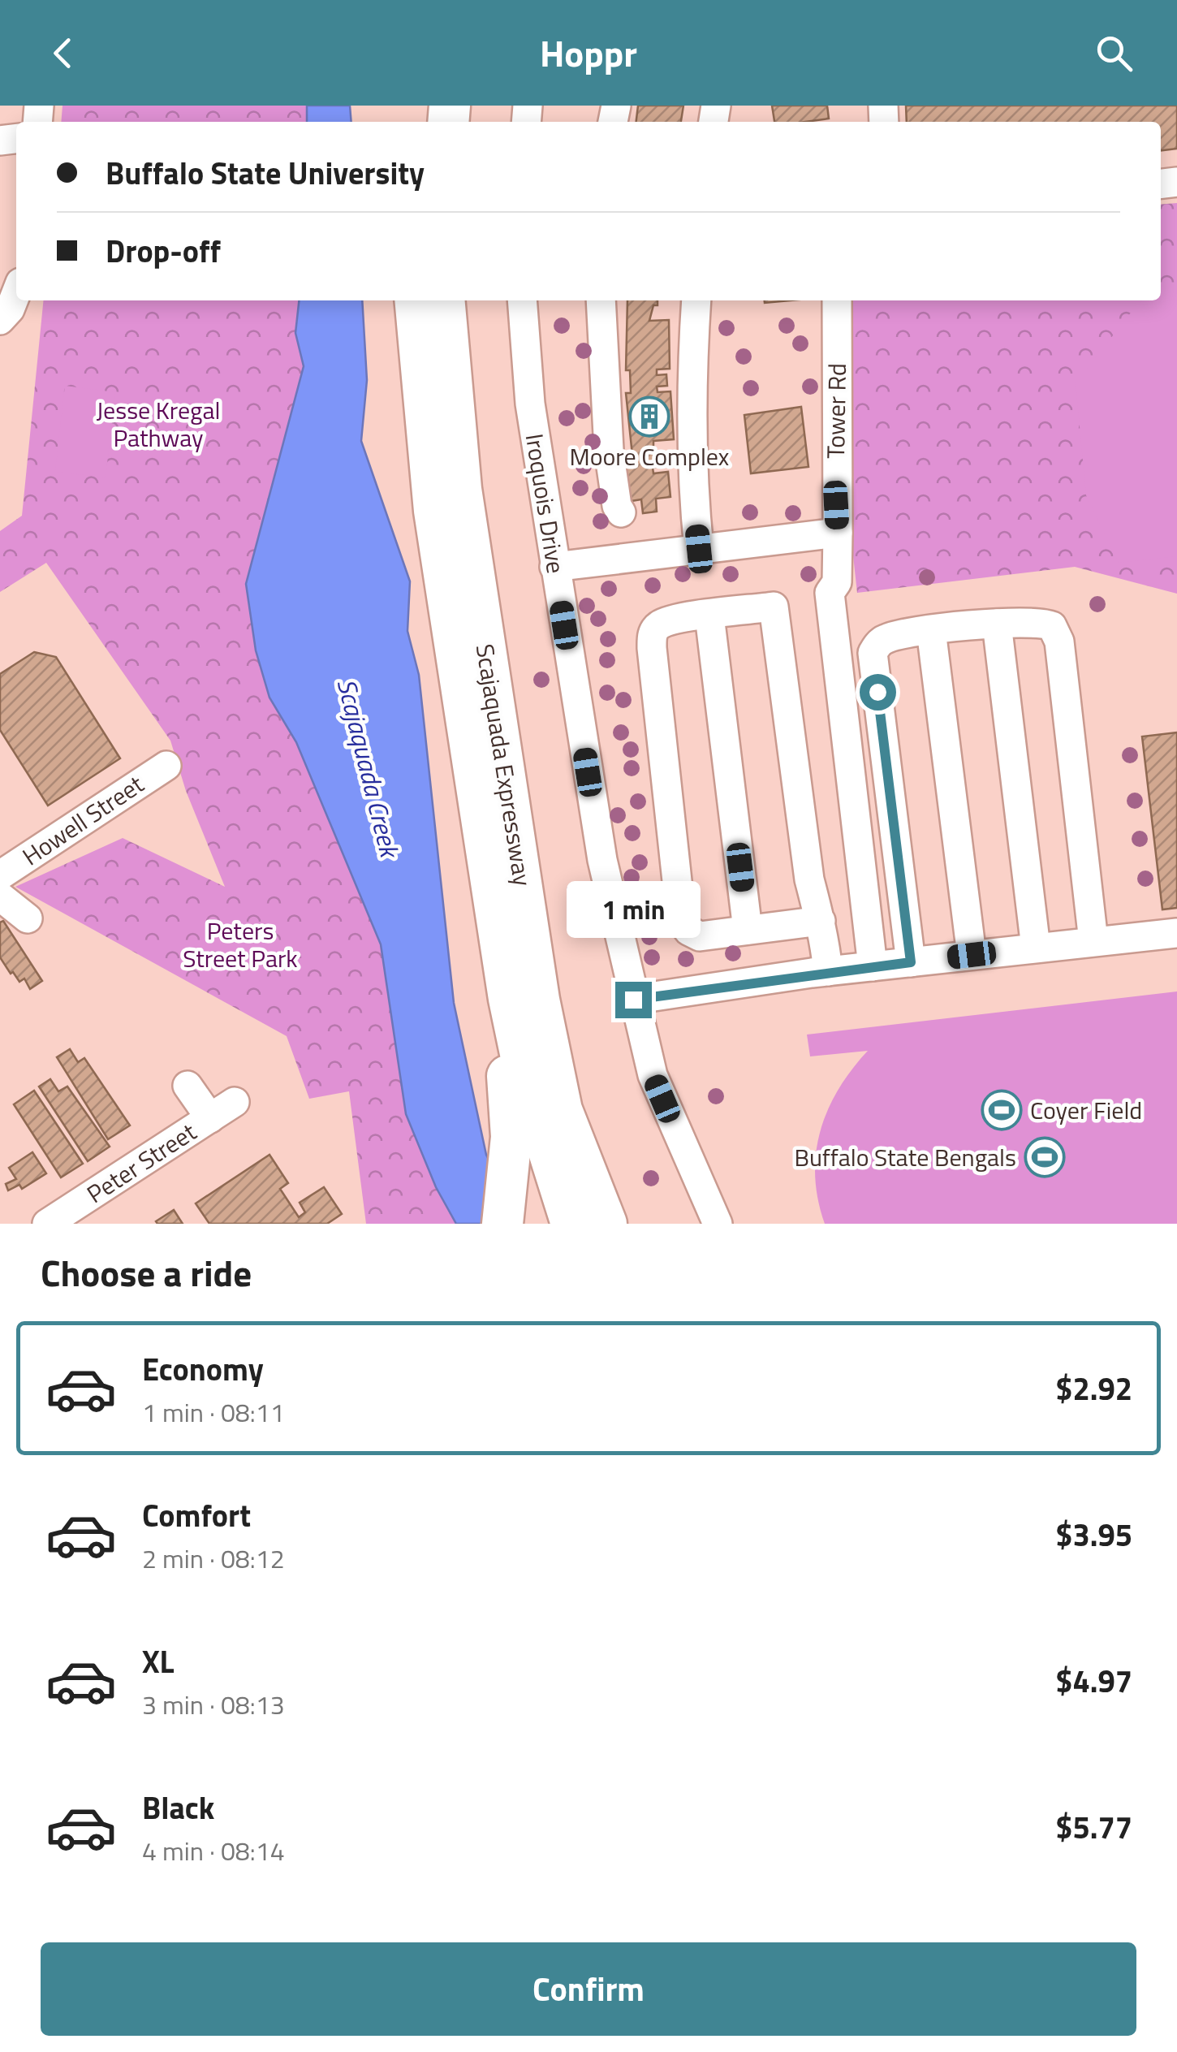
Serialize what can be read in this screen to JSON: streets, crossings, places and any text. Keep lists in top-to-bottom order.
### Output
{
  "streets": {
    "highway": ["Scajaquada Expressway"],
    "street": [
      "Tower Rd",
      "Iroquois Drive",
      "Howell Street",
      "Peter Street"
    ]
  },
  "water": ["Scajaquada Creek"],
  "parks": ["Jesse Kregal Pathway", "Peters Street Park"],
  "places": {
    "building": ["Moore Complex"],
    "sports": ["Coyer Field", "Buffalo State Bengals"]
  },
  "page": {
    "header": "Hoppr",
    "banner": ["Buffalo State University", "Drop-off"],
    "bubble": "1 min",
    "heading": "Choose a ride",
    "list": [
      {
        "name": "Economy",
        "note": "1 min · 08:11",
        "value": "$2.92"
      },
      {
        "name": "Comfort",
        "note": "2 min · 08:12",
        "value": "$3.95"
      },
      {
        "name": "XL",
        "note": "3 min · 08:13",
        "value": "$4.97"
      },
      {
        "name": "Black",
        "note": "4 min · 08:14",
        "value": "$5.77"
      }
    ],
    "buttons": "Confirm"
  }
}
